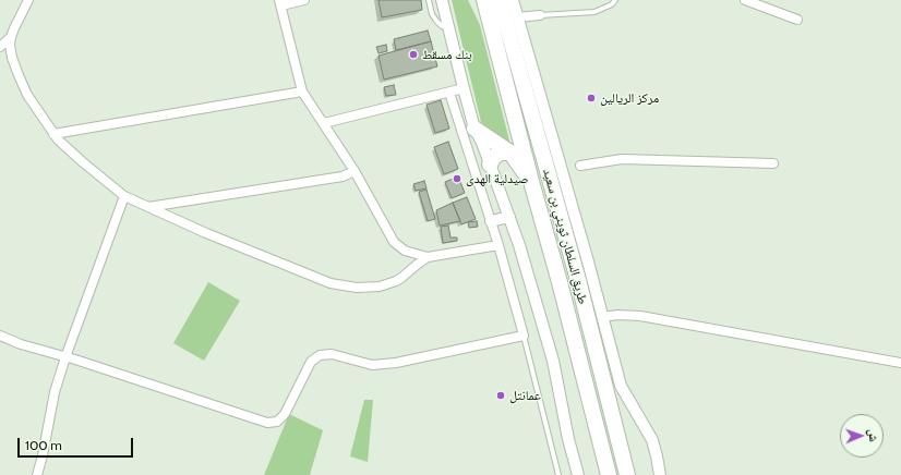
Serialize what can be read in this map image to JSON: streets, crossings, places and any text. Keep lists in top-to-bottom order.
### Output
{
  "streets": {
    "highway": ["طريق السلطان ثويني بن سعيد"]
  },
  "places": [
    "بنك مسقط",
    "مركز الريالين",
    "صيدلية الهدى",
    "عمانتل"
  ],
  "scale_bar": "100 m",
  "north": "right"
}
